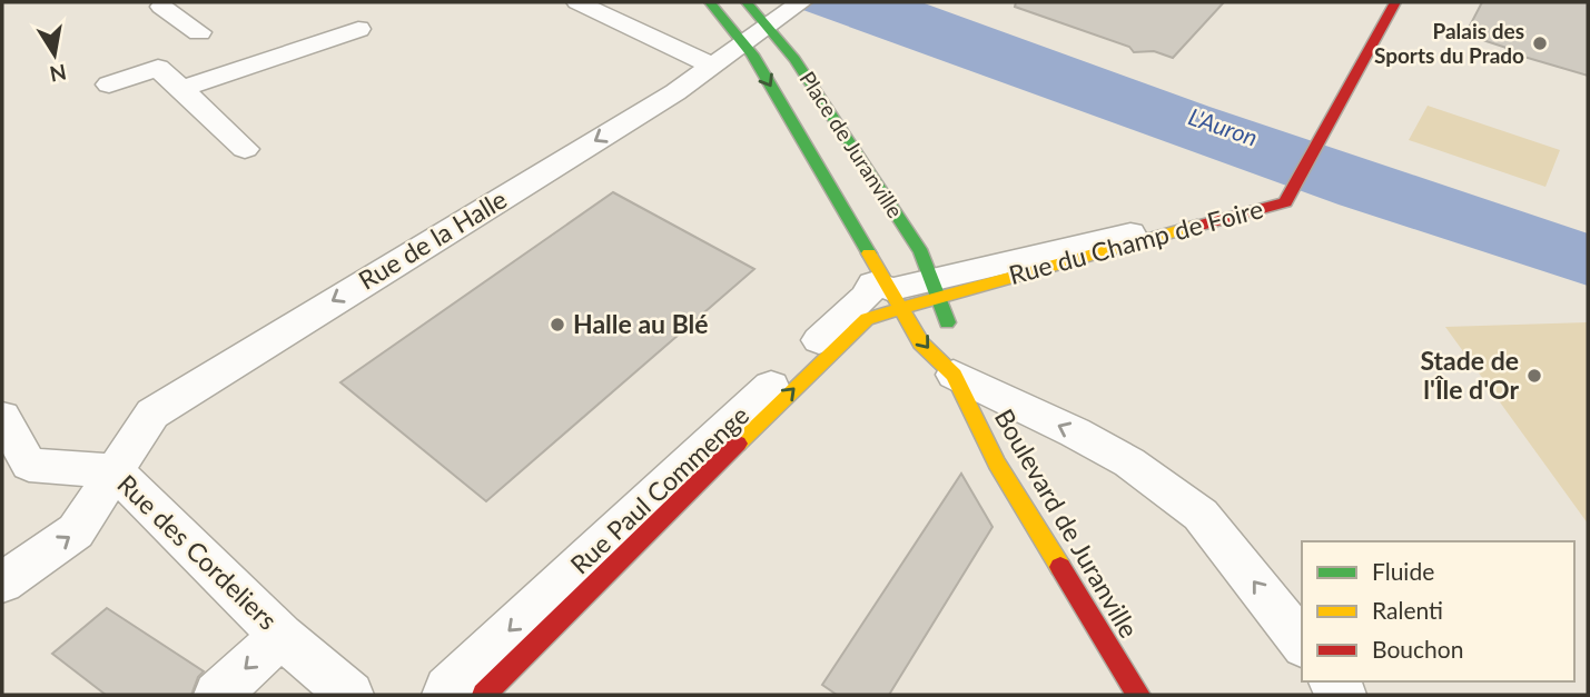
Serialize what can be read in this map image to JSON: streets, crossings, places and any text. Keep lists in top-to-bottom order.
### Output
{
  "streets": {
    "main road": [
      "Place de Juranville",
      "Rue du Champ de Foire",
      "Rue Paul Commenge",
      "Boulevard de Juranville"
    ],
    "street": ["Rue de la Halle", "Rue des Cordeliers"]
  },
  "crossings": [
    ["Place de Juranville", "Rue de la Halle"],
    ["Place de Juranville", "Rue du Champ de Foire"],
    ["Place de Juranville", "Rue Paul Commenge"],
    ["Place de Juranville", "Boulevard de Juranville"],
    ["Rue de la Halle", "Rue des Cordeliers"],
    ["Rue du Champ de Foire", "Rue Paul Commenge"],
    ["Rue du Champ de Foire", "Boulevard de Juranville"],
    ["Rue Paul Commenge", "Boulevard de Juranville"]
  ],
  "water": ["L'Auron"],
  "places": ["Palais des Sports du Prado", "Halle au Blé", "Stade de l'Île d'Or"],
  "legend": ["Fluide", "Ralenti", "Bouchon"],
  "north": "bottom"
}
